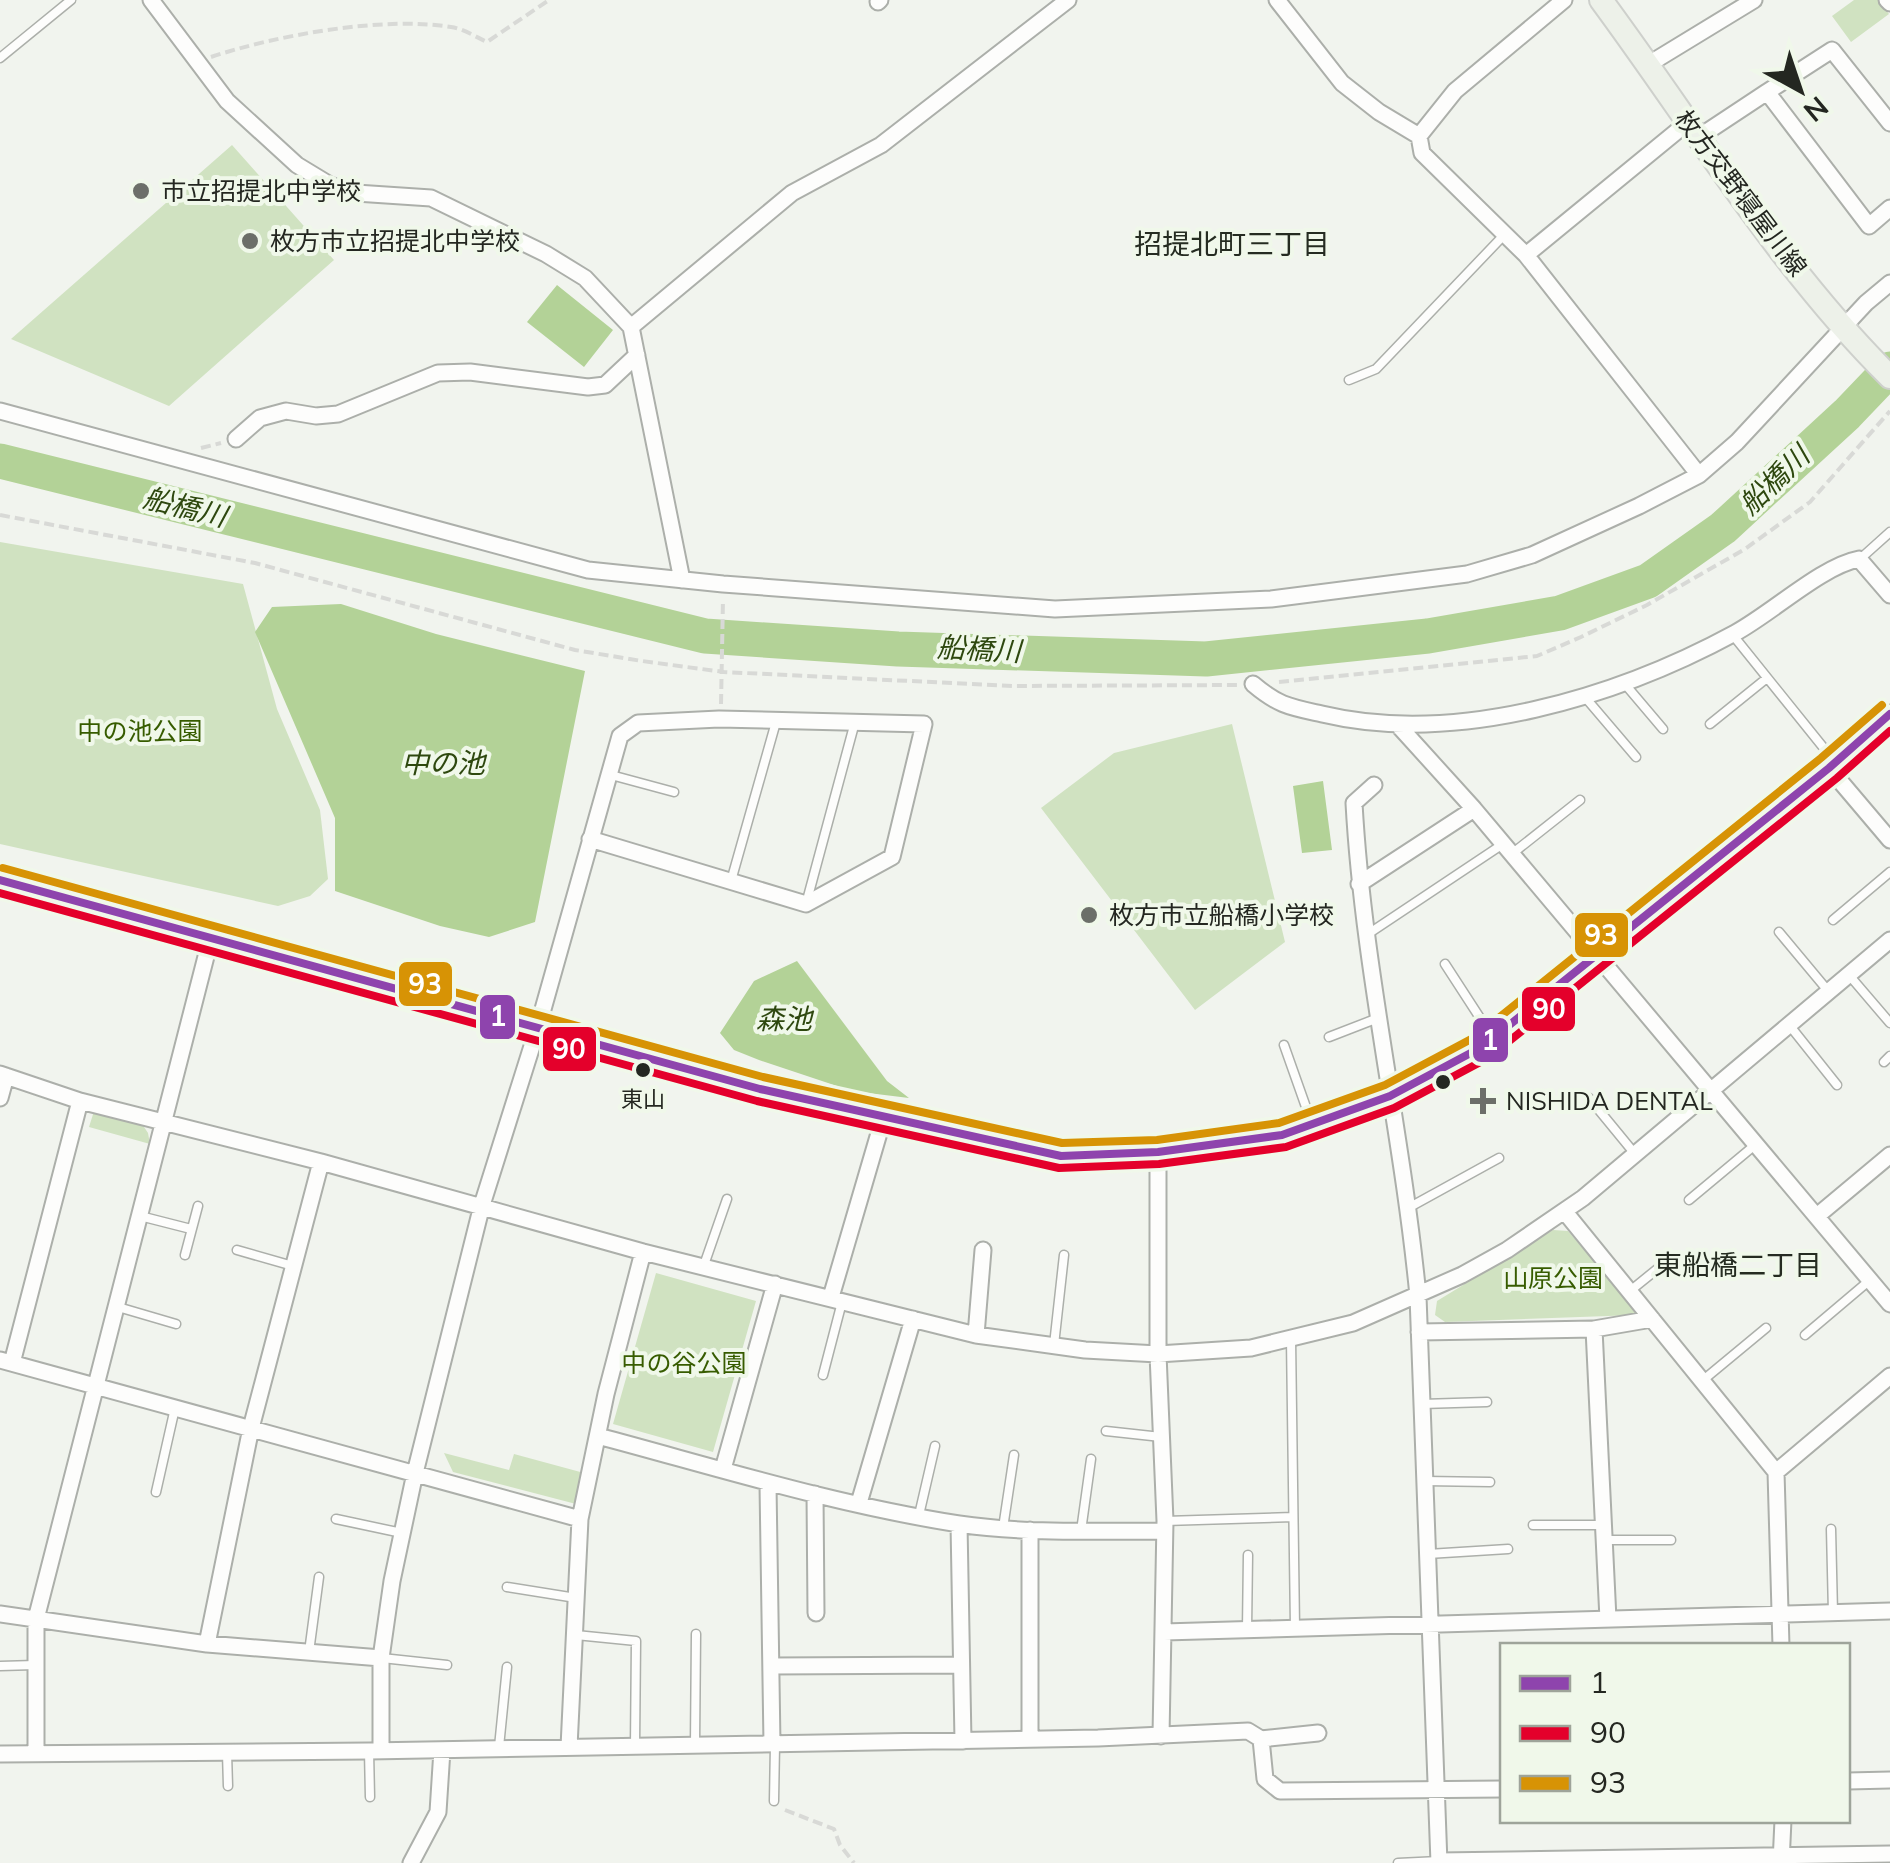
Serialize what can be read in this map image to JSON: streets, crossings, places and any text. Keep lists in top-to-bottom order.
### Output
{
  "streets": {
    "main road": ["枚方交野寝屋川線"]
  },
  "districts": ["招提北町三丁目", "東船橋二丁目"],
  "water": ["船橋川", "中の池", "森池"],
  "parks": ["中の池公園", "山原公園", "中の谷公園"],
  "places": {
    "other": [
      "市立招提北中学校",
      "枚方市立招提北中学校",
      "枚方市立船橋小学校",
      "東山"
    ],
    "health": ["NISHIDA DENTAL"]
  },
  "lines": ["transit line 93", "transit line 1", "transit line 90"],
  "legend": ["1", "90", "93"],
  "north": "bottom right"
}
